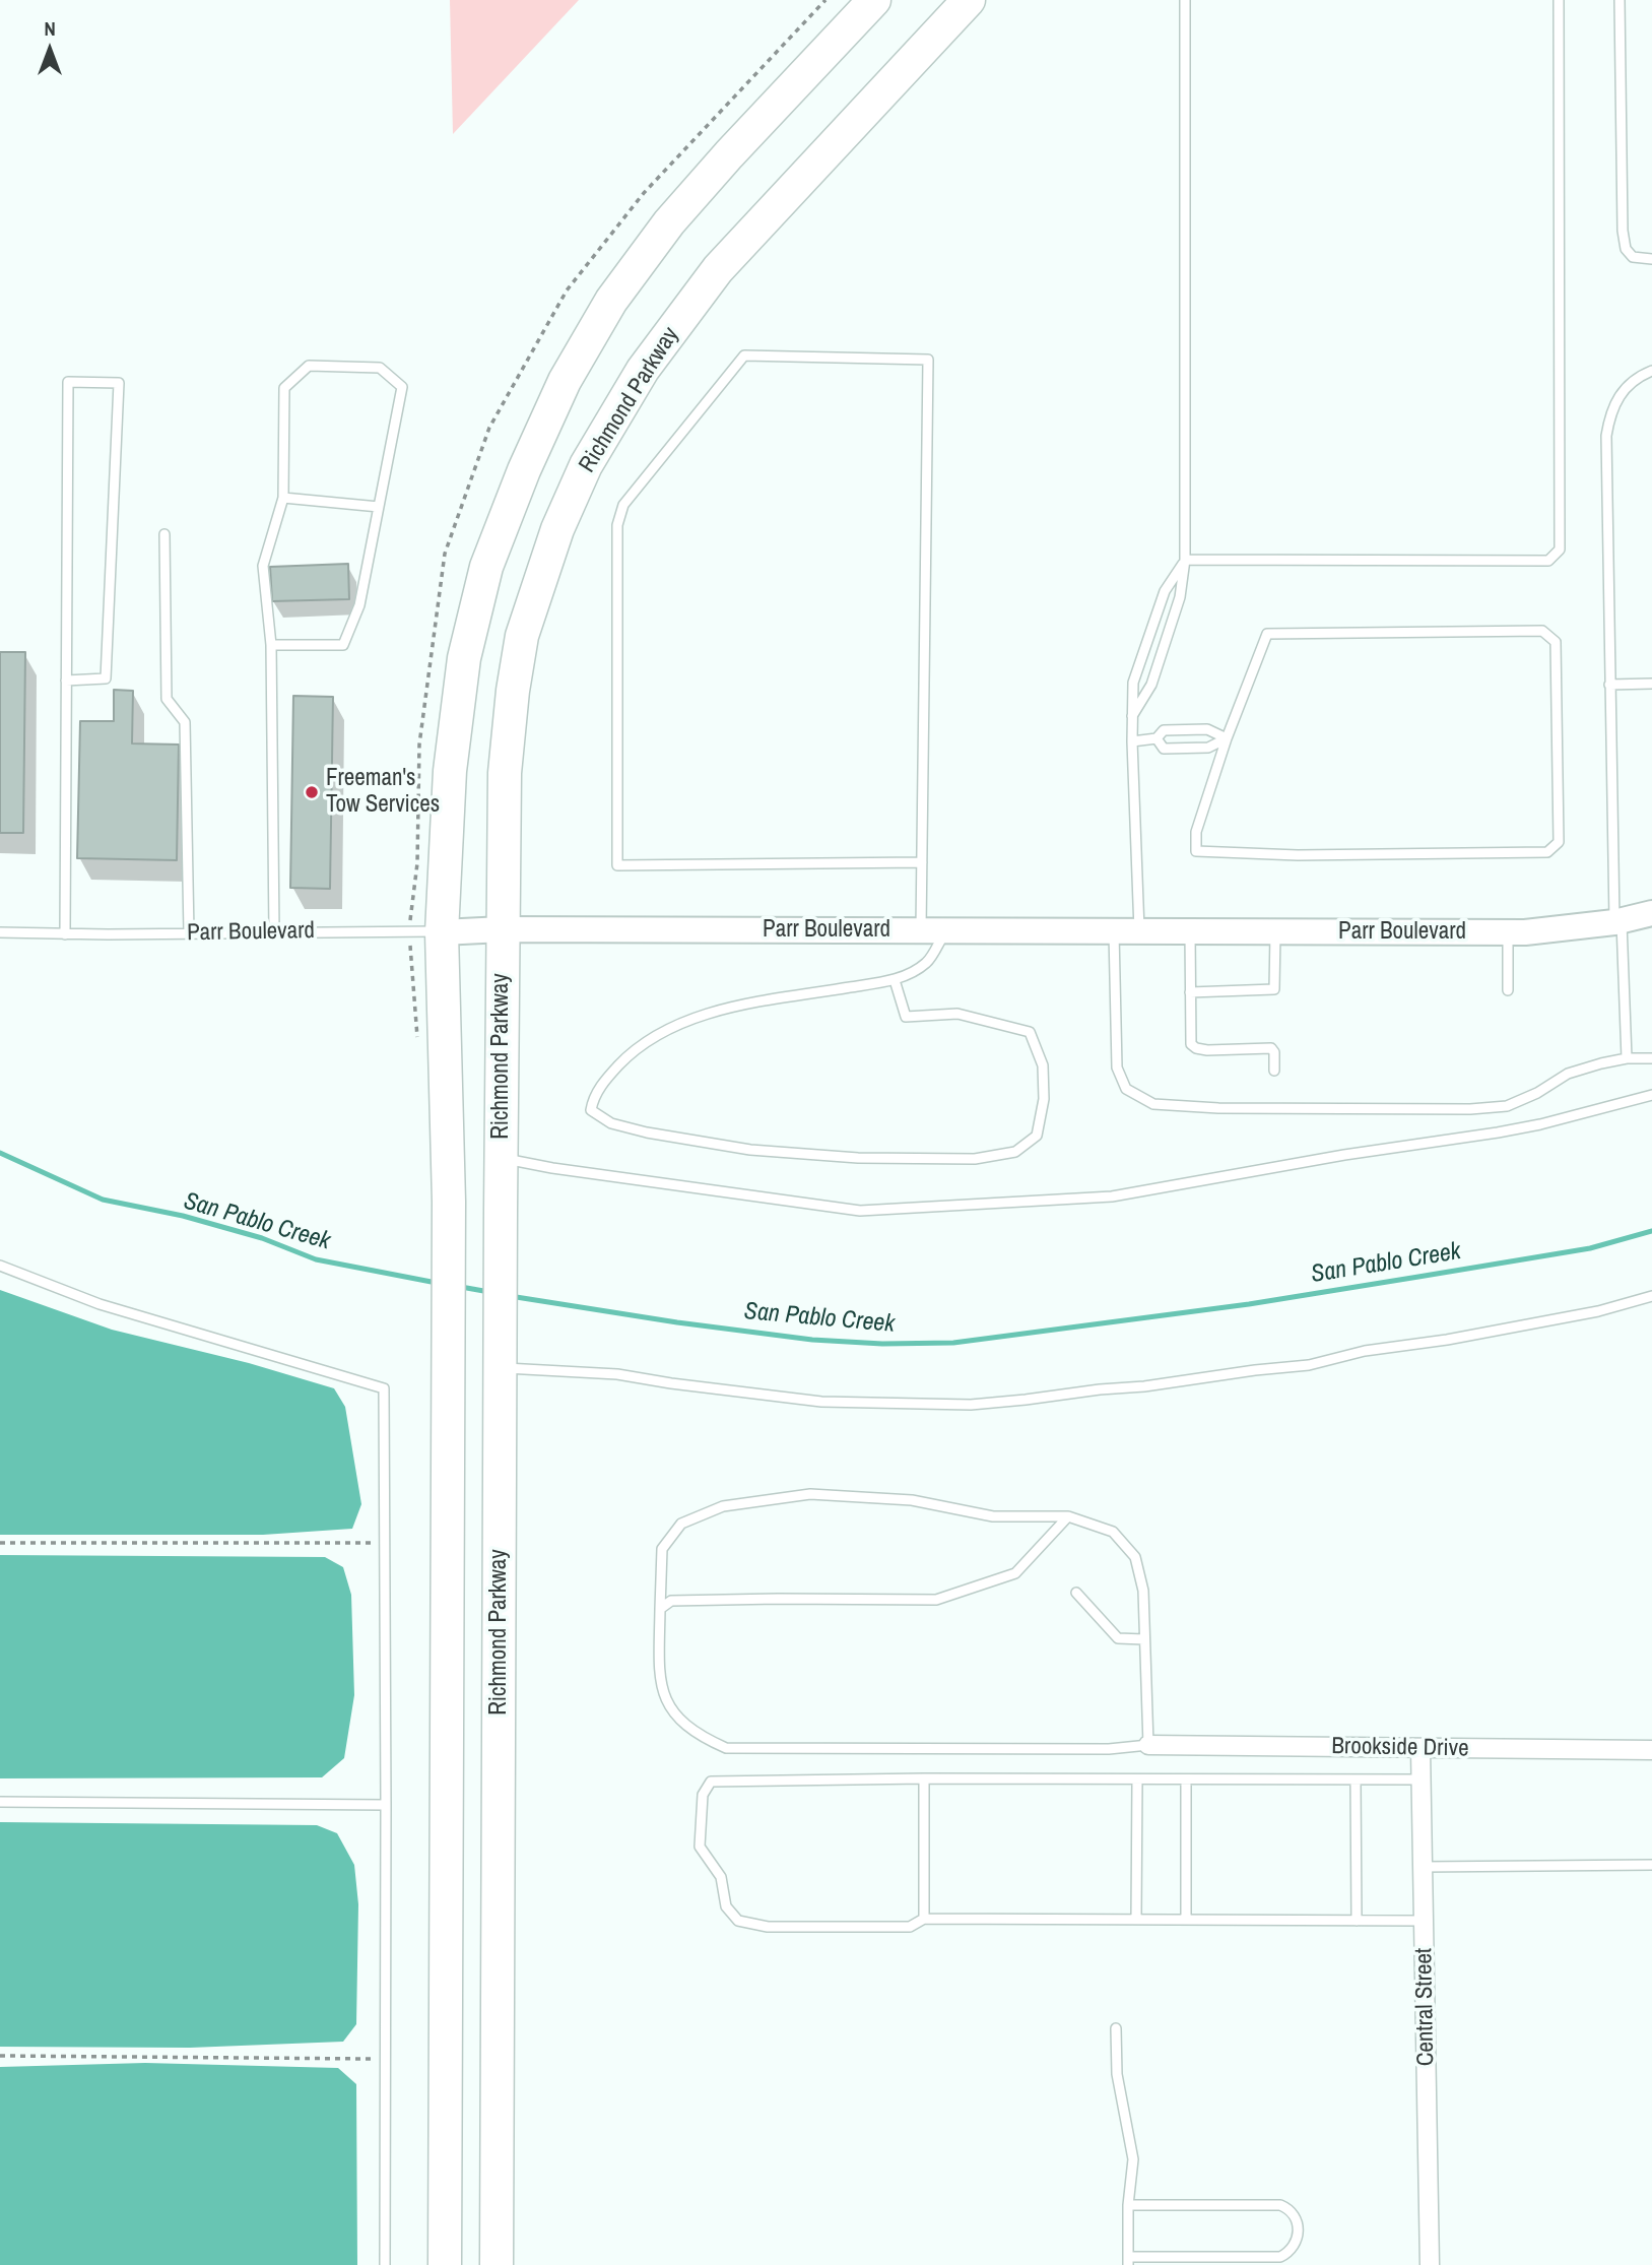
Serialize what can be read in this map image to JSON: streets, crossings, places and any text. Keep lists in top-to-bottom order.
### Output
{
  "streets": {
    "highway": ["Richmond Parkway"],
    "street": ["Parr Boulevard", "Brookside Drive", "Central Street"]
  },
  "crossings": [
    ["Richmond Parkway", "Parr Boulevard"],
    ["Brookside Drive", "Central Street"]
  ],
  "water": ["San Pablo Creek"],
  "places": ["Freeman's Tow Services"],
  "north": "top"
}
